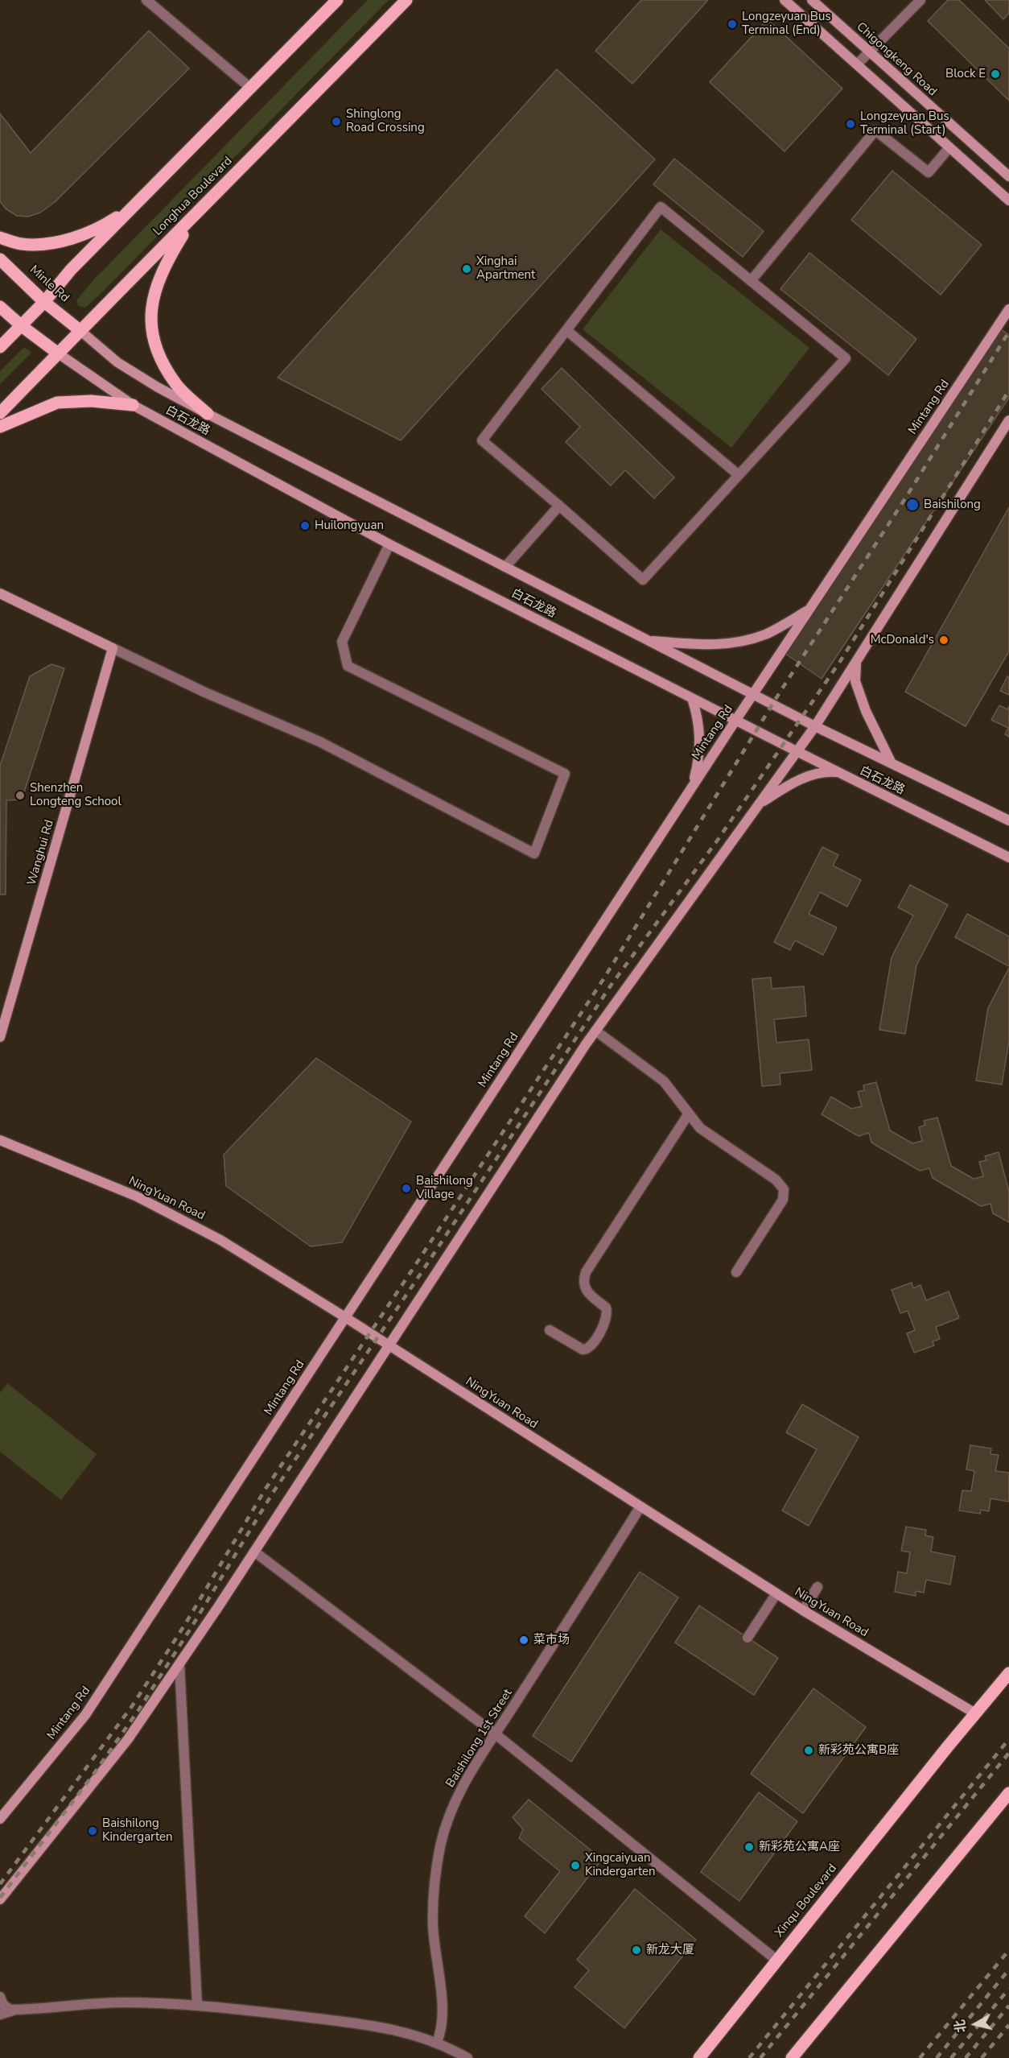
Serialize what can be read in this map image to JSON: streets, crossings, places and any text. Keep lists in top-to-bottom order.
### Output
{
  "streets": {
    "main road": [
      "Chigongkeng Road",
      "Longhua Boulevard",
      "Minle Rd",
      "Mintang Rd",
      "白石龙路",
      "Wanghui Rd",
      "NingYuan Road",
      "Xinqu Boulevard"
    ],
    "street": ["Baishilong 1st Street"]
  },
  "crossings": [
    ["Longhua Boulevard", "Minle Rd"],
    ["Longhua Boulevard", "白石龙路"],
    ["Minle Rd", "白石龙路"],
    ["Mintang Rd", "白石龙路"],
    ["Mintang Rd", "NingYuan Road"],
    ["NingYuan Road", "Baishilong 1st Street"],
    ["NingYuan Road", "Xinqu Boulevard"]
  ],
  "places": [
    "Longzeyuan Bus Terminal (End)",
    "Block E",
    "Shinglong Road Crossing",
    "Longzeyuan Bus Terminal (Start)",
    "Xinghai Apartment",
    "Baishilong",
    "Huilongyuan",
    "McDonald's",
    "Shenzhen Longteng School",
    "Baishilong Village",
    "菜市场",
    "新彩苑公寓B座",
    "Baishilong Kindergarten",
    "新彩苑公寓A座",
    "Xingcaiyuan Kindergarten",
    "新龙大厦"
  ],
  "north": "left"
}
